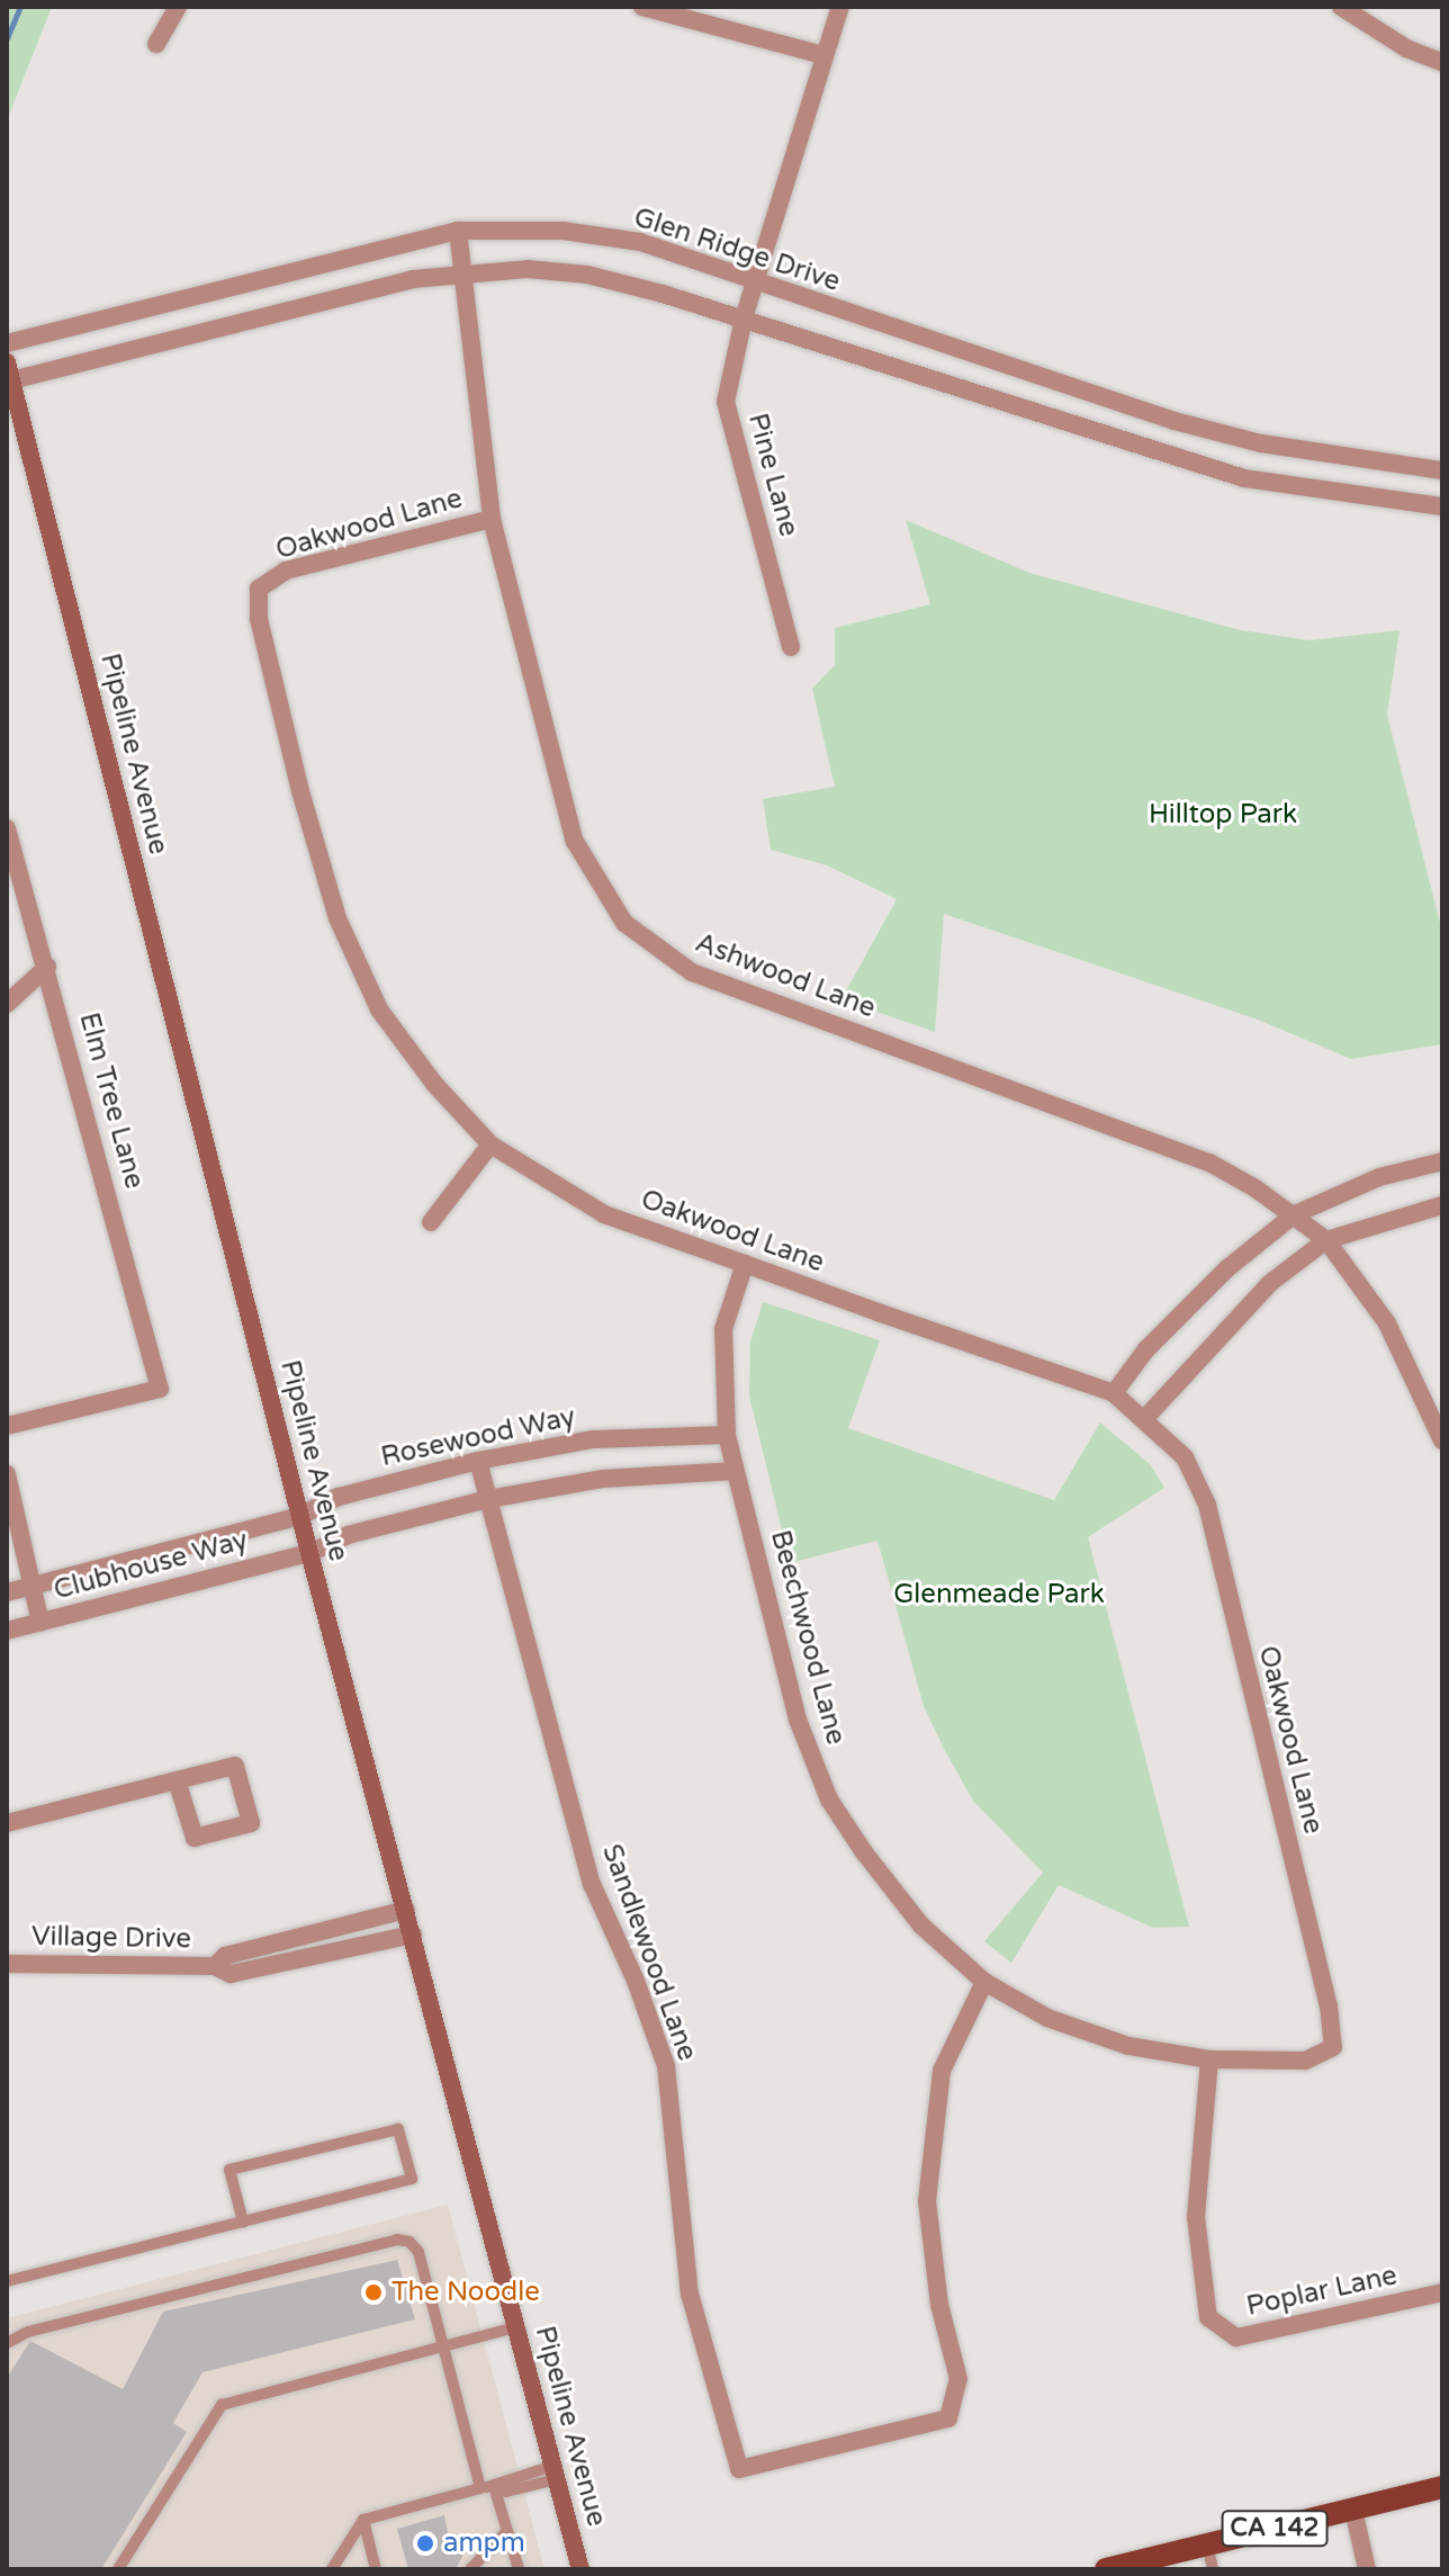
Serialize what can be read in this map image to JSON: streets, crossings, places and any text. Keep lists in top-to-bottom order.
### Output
{
  "streets": {
    "main road": ["Pipeline Avenue", "CA 142"],
    "street": [
      "Glen Ridge Drive",
      "Pine Lane",
      "Oakwood Lane",
      "Ashwood Lane",
      "Elm Tree Lane",
      "Rosewood Way",
      "Clubhouse Way",
      "Beechwood Lane",
      "Village Drive",
      "Sandlewood Lane",
      "Poplar Lane"
    ]
  },
  "crossings": [
    ["Glen Ridge Drive", "Pine Lane"],
    ["Glen Ridge Drive", "Ashwood Lane"],
    ["Oakwood Lane", "Ashwood Lane"],
    ["Oakwood Lane", "Beechwood Lane"],
    ["Pipeline Avenue", "Rosewood Way"],
    ["Pipeline Avenue", "Clubhouse Way"],
    ["Pipeline Avenue", "Village Drive"],
    ["Rosewood Way", "Clubhouse Way"],
    ["Rosewood Way", "Beechwood Lane"],
    ["Rosewood Way", "Sandlewood Lane"],
    ["Beechwood Lane", "Sandlewood Lane"],
    ["Beechwood Lane", "Poplar Lane"]
  ],
  "parks": ["Hilltop Park", "Glenmeade Park"],
  "places": ["The Noodle", "ampm"]
}
